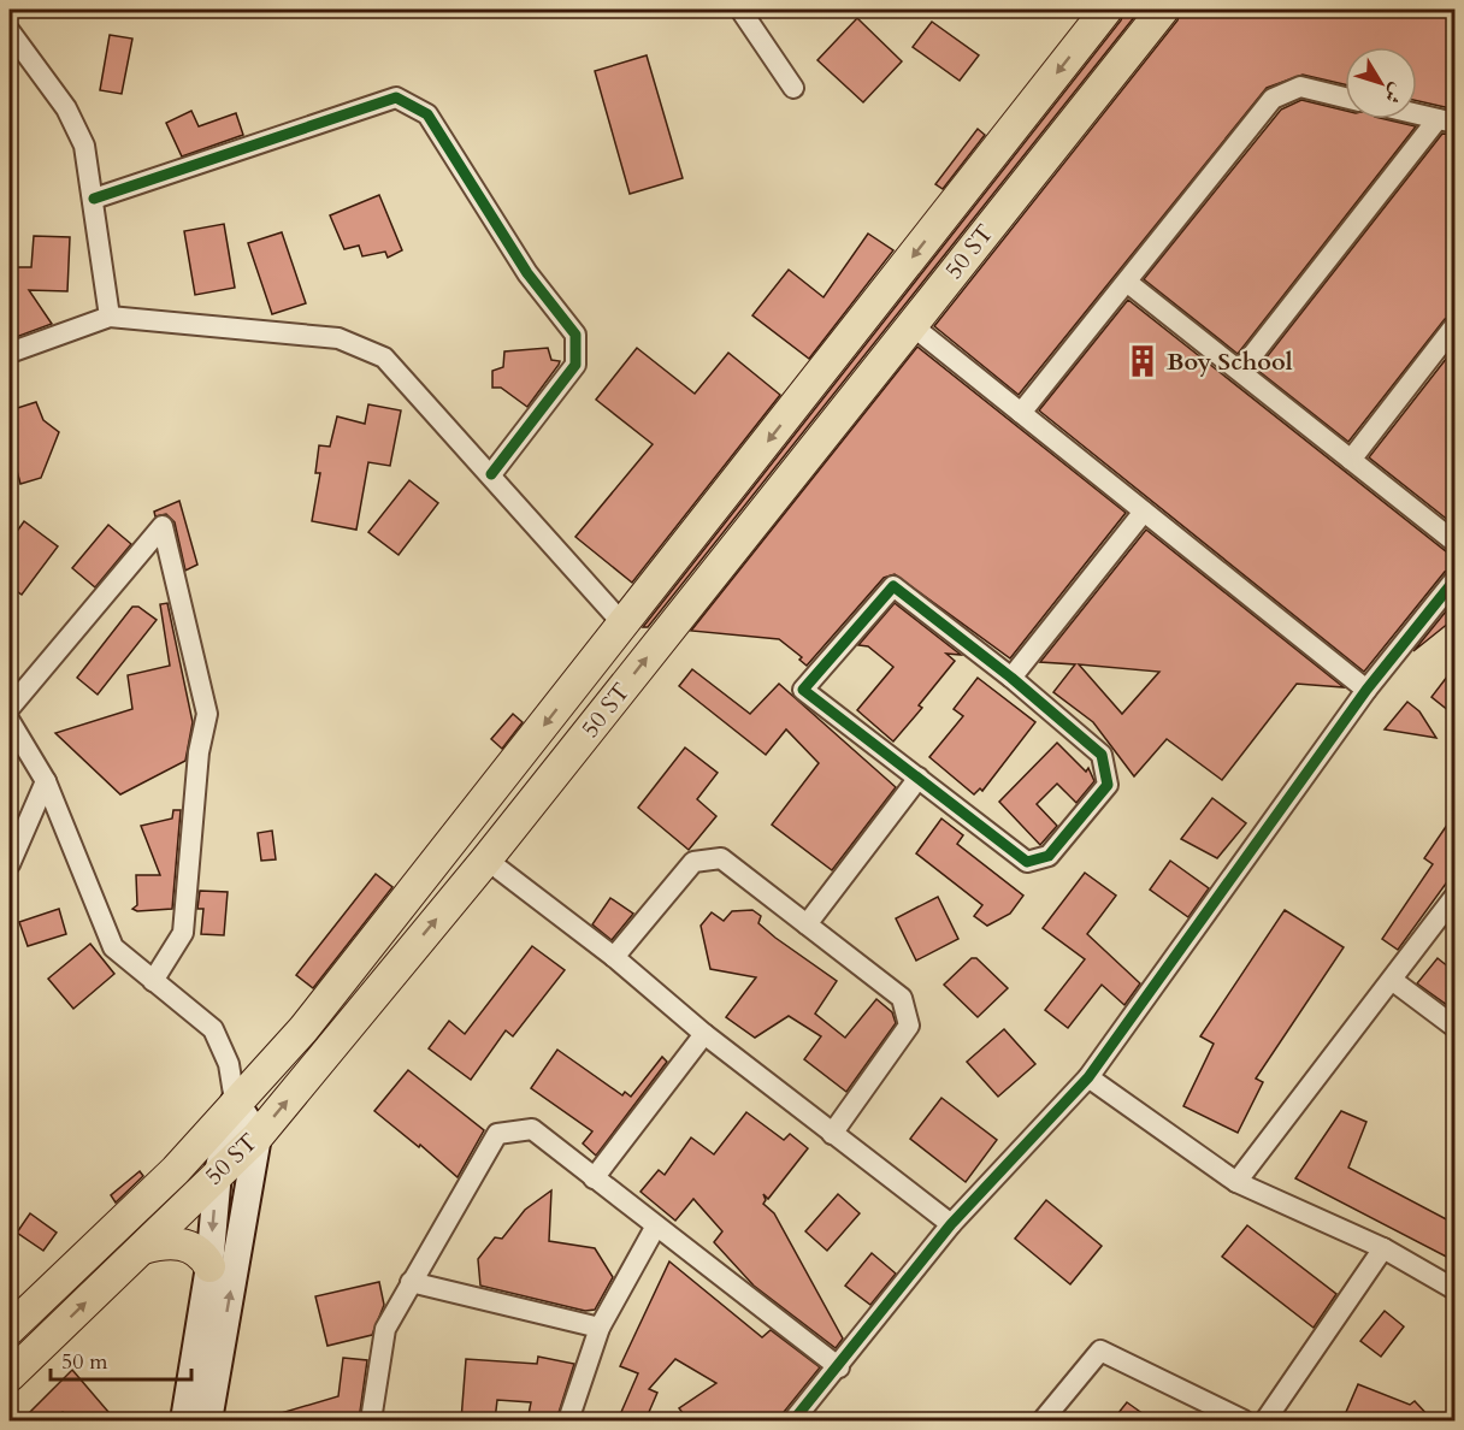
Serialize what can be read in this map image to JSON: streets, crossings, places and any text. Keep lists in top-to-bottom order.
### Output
{
  "streets": {
    "main road": ["50 ST"]
  },
  "places": {
    "building": ["Boy School"]
  },
  "scale_bar": "50 m",
  "north": "bottom right"
}
